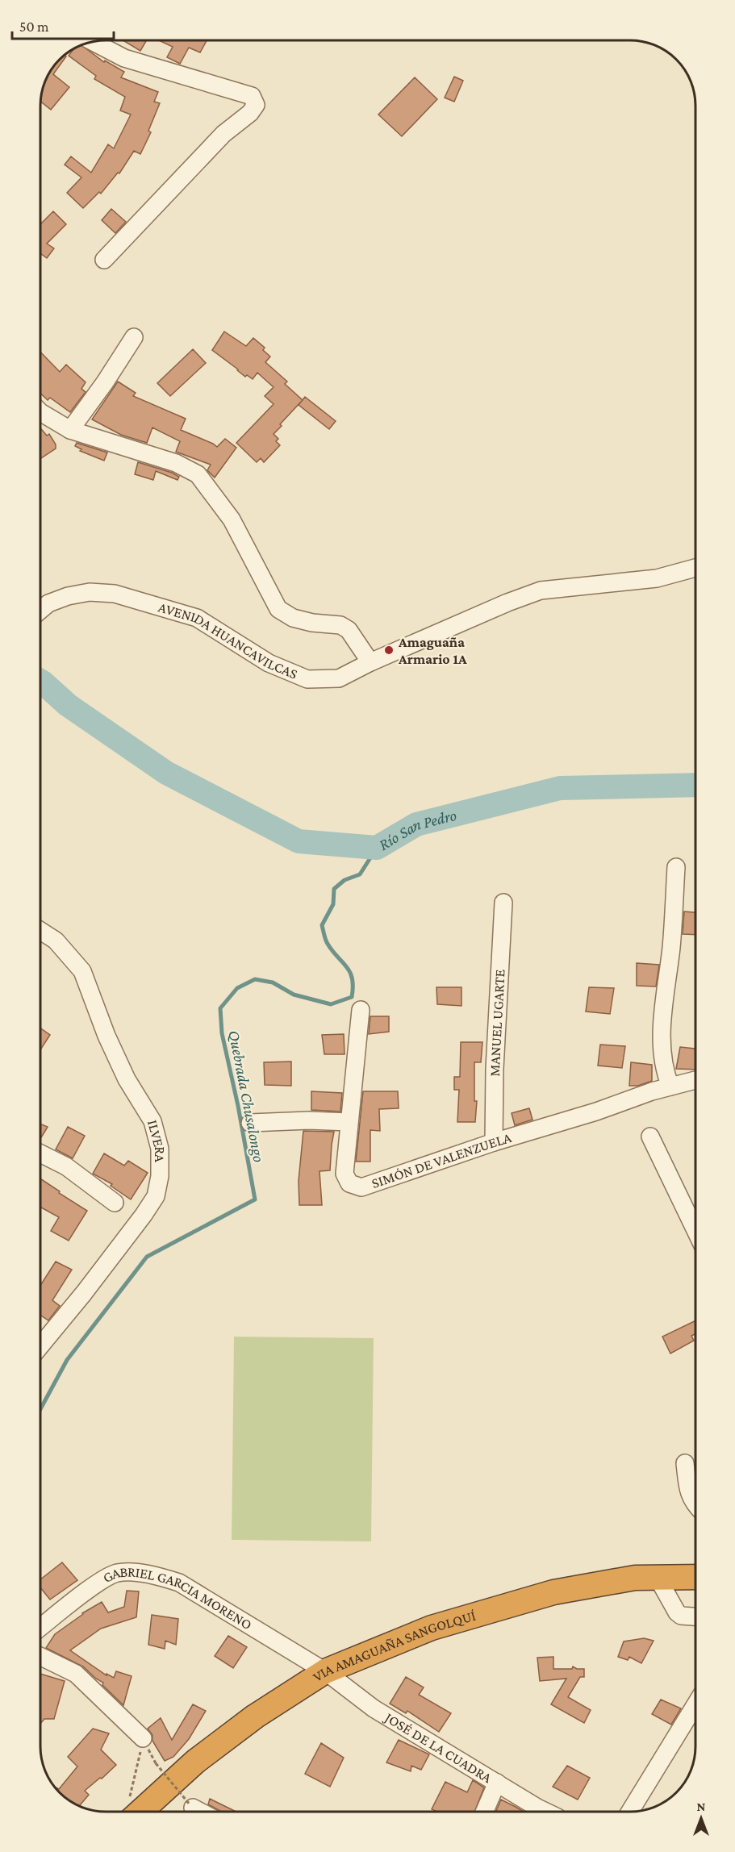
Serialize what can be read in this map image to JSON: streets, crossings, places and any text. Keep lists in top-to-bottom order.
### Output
{
  "streets": {
    "highway": ["VIA AMAGUAÑA SANGOLQUÍ"],
    "street": [
      "AVENIDA HUANCAVILCAS",
      "MANUEL UGARTE",
      "ILVERA",
      "SIMÓN DE VALENZUELA",
      "GABRIEL GARCIA MORENO",
      "JOSÉ DE LA CUADRA"
    ]
  },
  "crossings": [
    ["MANUEL UGARTE", "SIMÓN DE VALENZUELA"],
    ["GABRIEL GARCIA MORENO", "VIA AMAGUAÑA SANGOLQUÍ"],
    ["GABRIEL GARCIA MORENO", "JOSÉ DE LA CUADRA"],
    ["VIA AMAGUAÑA SANGOLQUÍ", "JOSÉ DE LA CUADRA"]
  ],
  "water": ["Río San Pedro", "Quebrada Chusalongo"],
  "places": ["Amaguaña Armario 1A"],
  "scale_bar": "50 m",
  "north": "top"
}
